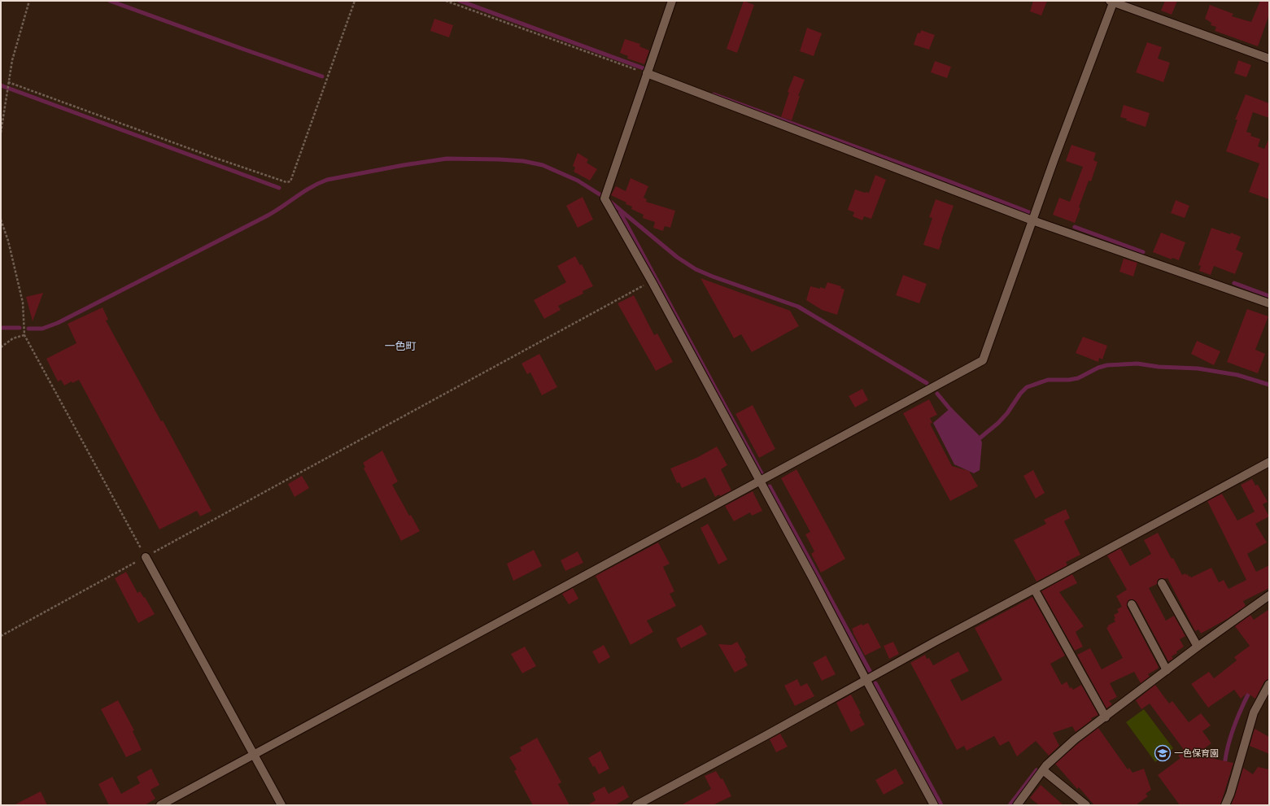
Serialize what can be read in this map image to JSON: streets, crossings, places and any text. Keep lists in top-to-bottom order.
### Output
{
  "districts": ["一色町"],
  "places": {
    "school or university": ["一色保育園"]
  }
}
